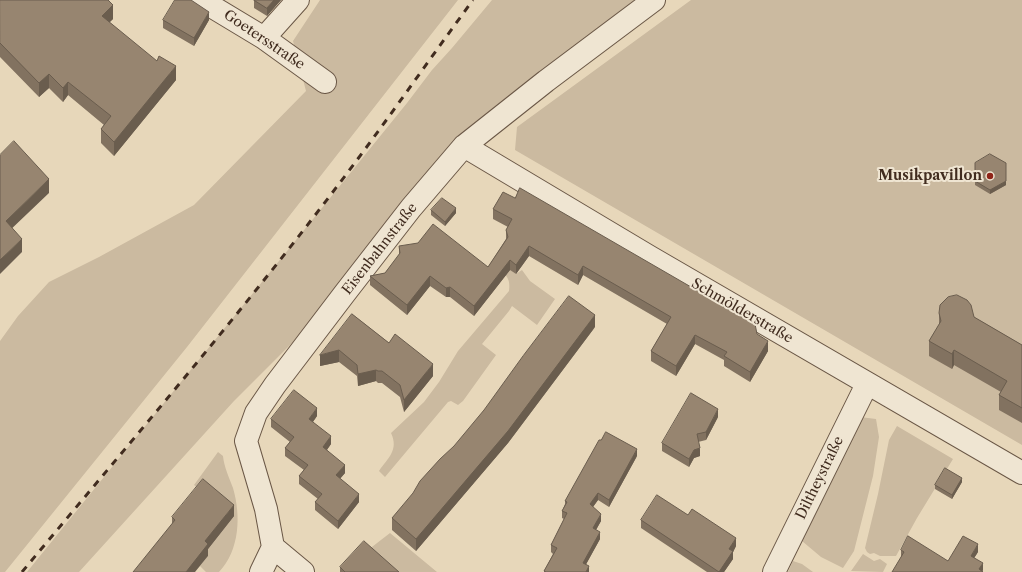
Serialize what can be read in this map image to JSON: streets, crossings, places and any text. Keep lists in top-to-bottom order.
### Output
{
  "streets": {
    "street": [
      "Goetersstraße",
      "Eisenbahnstraße",
      "Schmölderstraße",
      "Diltheystraße"
    ]
  },
  "crossings": [
    ["Eisenbahnstraße", "Schmölderstraße"],
    ["Schmölderstraße", "Diltheystraße"]
  ],
  "places": ["Musikpavillon"]
}
